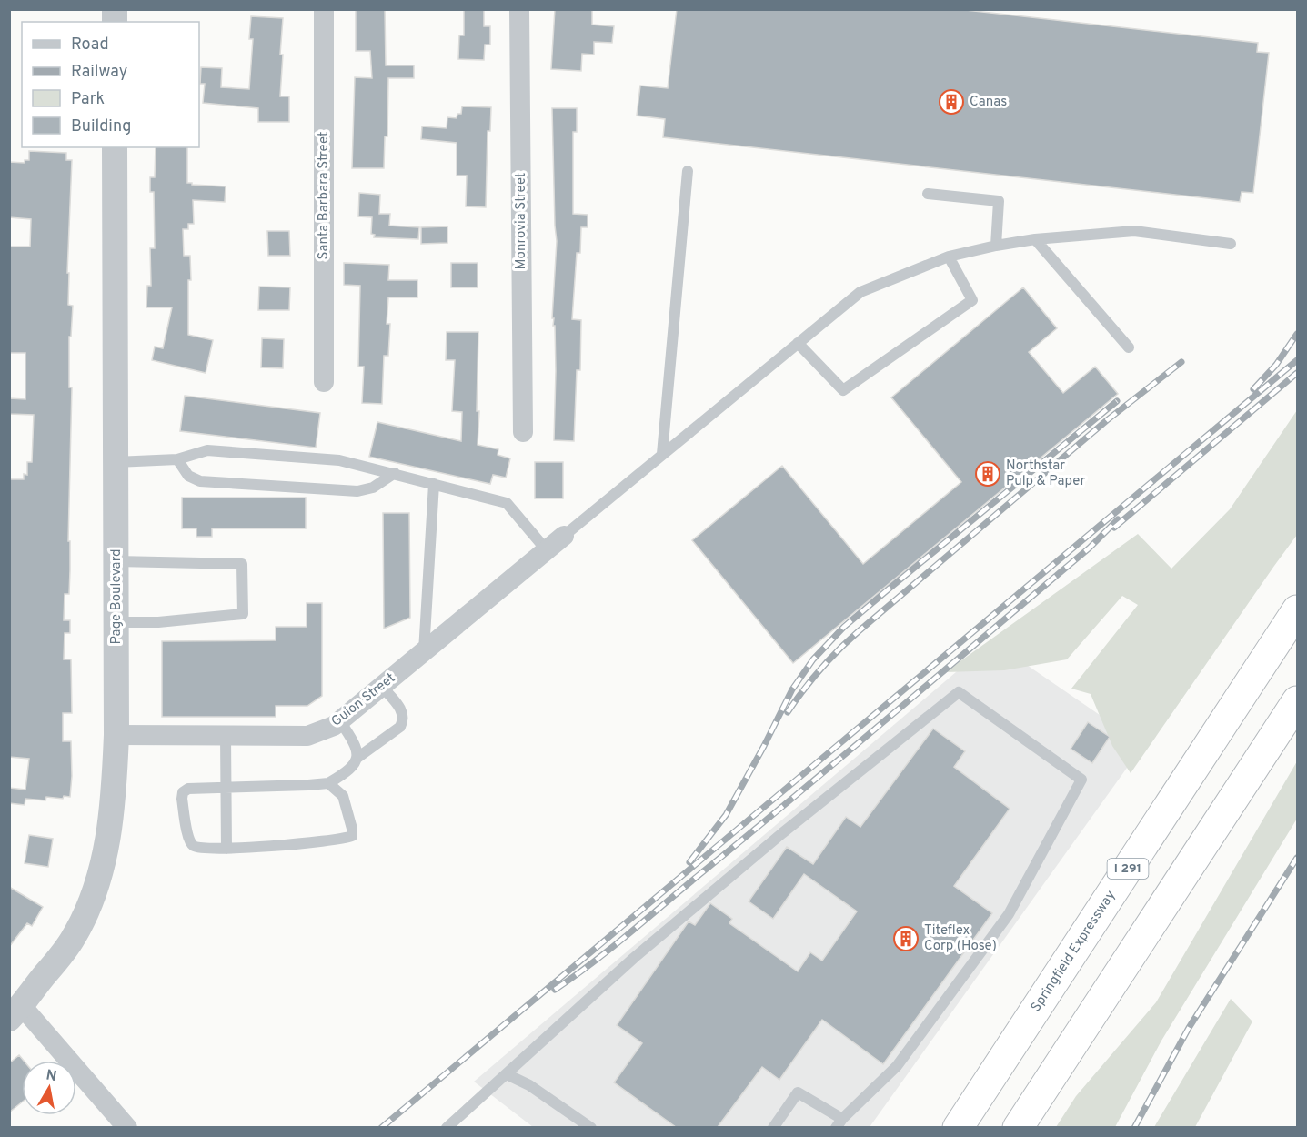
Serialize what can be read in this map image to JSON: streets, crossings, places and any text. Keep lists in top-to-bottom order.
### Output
{
  "streets": {
    "highway": ["I 291", "Springfield Expressway"],
    "street": [
      "Santa Barbara Street",
      "Monrovia Street",
      "Page Boulevard",
      "Guion Street"
    ]
  },
  "crossings": [
    ["Page Boulevard", "Guion Street"]
  ],
  "places": {
    "building": ["Canas", "Northstar Pulp & Paper", "Titeflex Corp (Hose)"]
  },
  "legend": [
    "Road",
    "Railway",
    "Park",
    "Building"
  ],
  "north": "top"
}
